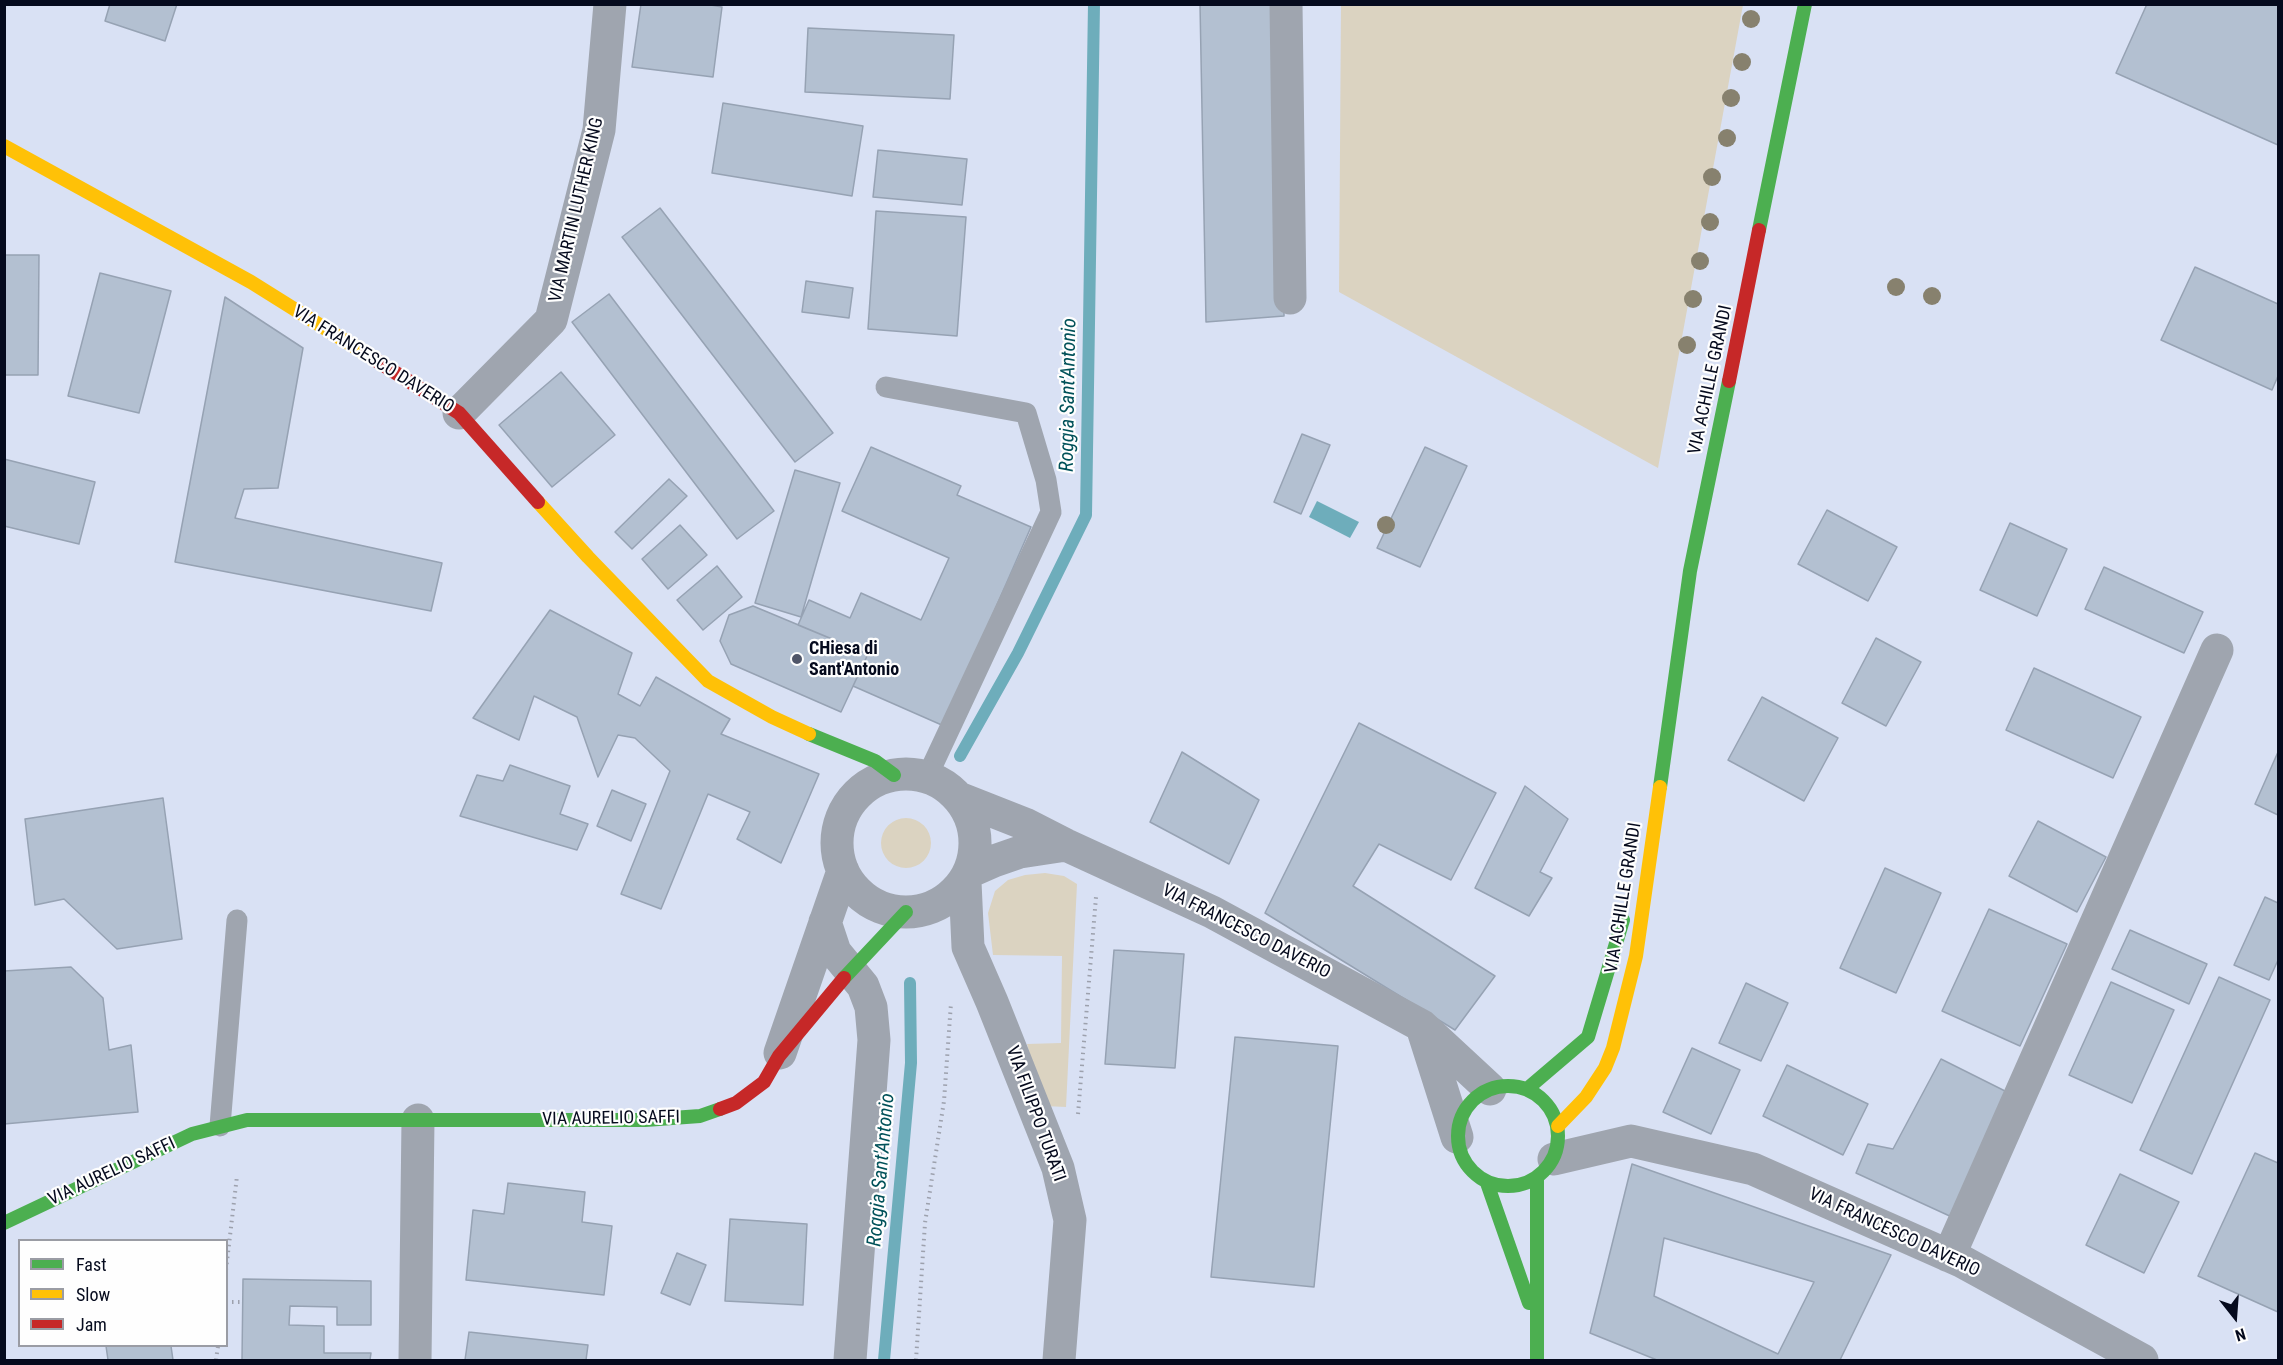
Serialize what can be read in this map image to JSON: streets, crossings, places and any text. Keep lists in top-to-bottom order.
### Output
{
  "streets": {
    "main road": ["VIA FRANCESCO DAVERIO", "VIA ACHILLE GRANDI", "VIA AURELIO SAFFI"],
    "street": ["VIA MARTIN LUTHER KING", "VIA FILIPPO TURATI"]
  },
  "crossings": [
    ["VIA MARTIN LUTHER KING", "VIA FRANCESCO DAVERIO"],
    ["VIA FRANCESCO DAVERIO", "VIA ACHILLE GRANDI"],
    ["VIA FRANCESCO DAVERIO", "VIA FILIPPO TURATI"],
    ["VIA FRANCESCO DAVERIO", "VIA AURELIO SAFFI"],
    ["VIA FILIPPO TURATI", "VIA AURELIO SAFFI"]
  ],
  "water": ["Roggia Sant'Antonio"],
  "places": ["CHiesa di Sant'Antonio"],
  "legend": ["Fast", "Slow", "Jam"],
  "north": "bottom"
}
